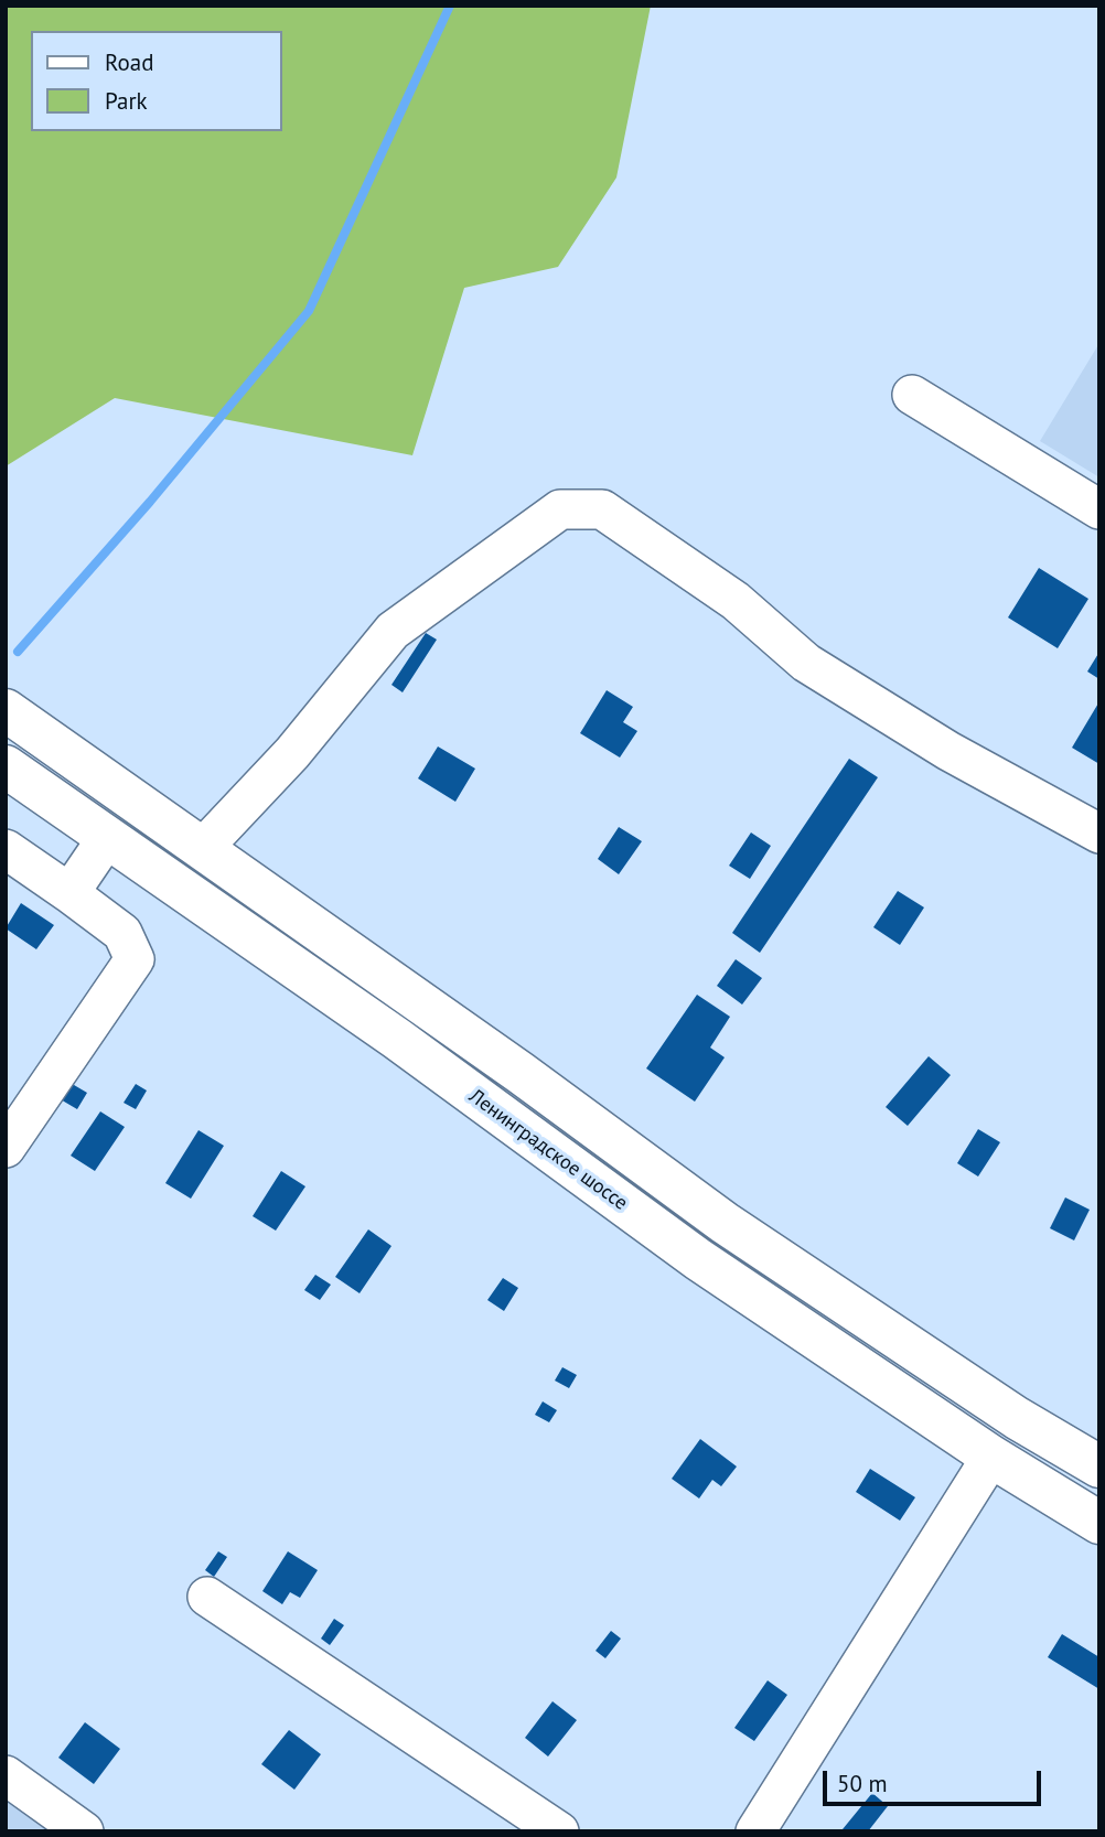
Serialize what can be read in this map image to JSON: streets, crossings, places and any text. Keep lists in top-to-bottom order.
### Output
{
  "streets": {
    "highway": ["Ленинградское шоссе"]
  },
  "legend": ["Road", "Park"],
  "scale_bar": "50 m"
}
